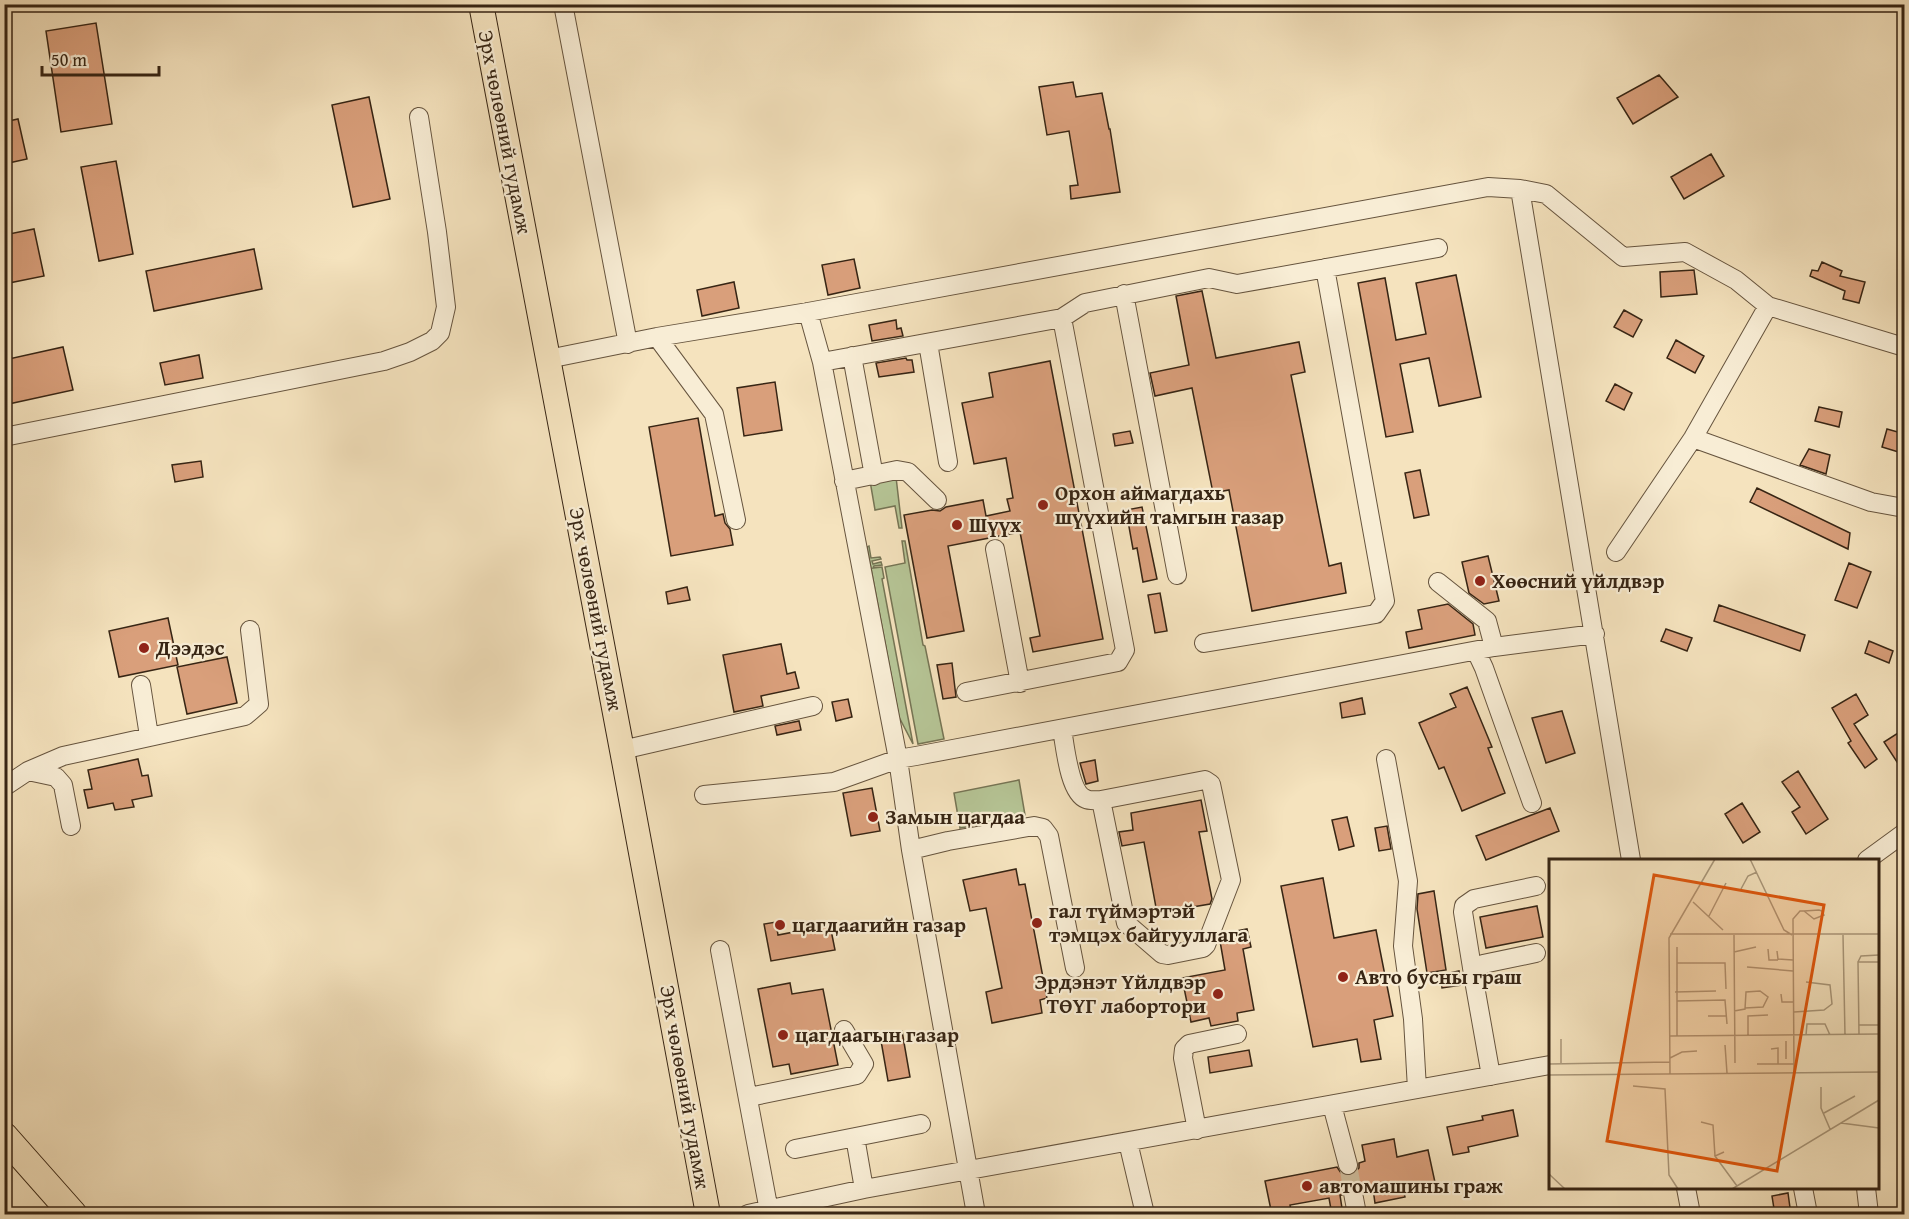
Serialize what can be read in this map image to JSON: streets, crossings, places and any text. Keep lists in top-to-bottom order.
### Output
{
  "streets": {
    "main road": ["Эрх чөлөөний гудамж"]
  },
  "places": [
    "Орхон аймагдахь шүүхийн тамгын газар",
    "Шүүх",
    "Хөөсний үйлдвэр",
    "Дээдэс",
    "Замын цагдаа",
    "гал түймэртэй тэмцэх байгууллага",
    "цагдаагийн газар",
    "Авто бусны граш",
    "Эрдэнэт Үйлдвэр ТӨҮГ лабортори",
    "цагдаагын газар",
    "автомашины граж"
  ],
  "scale_bar": "50 m"
}
